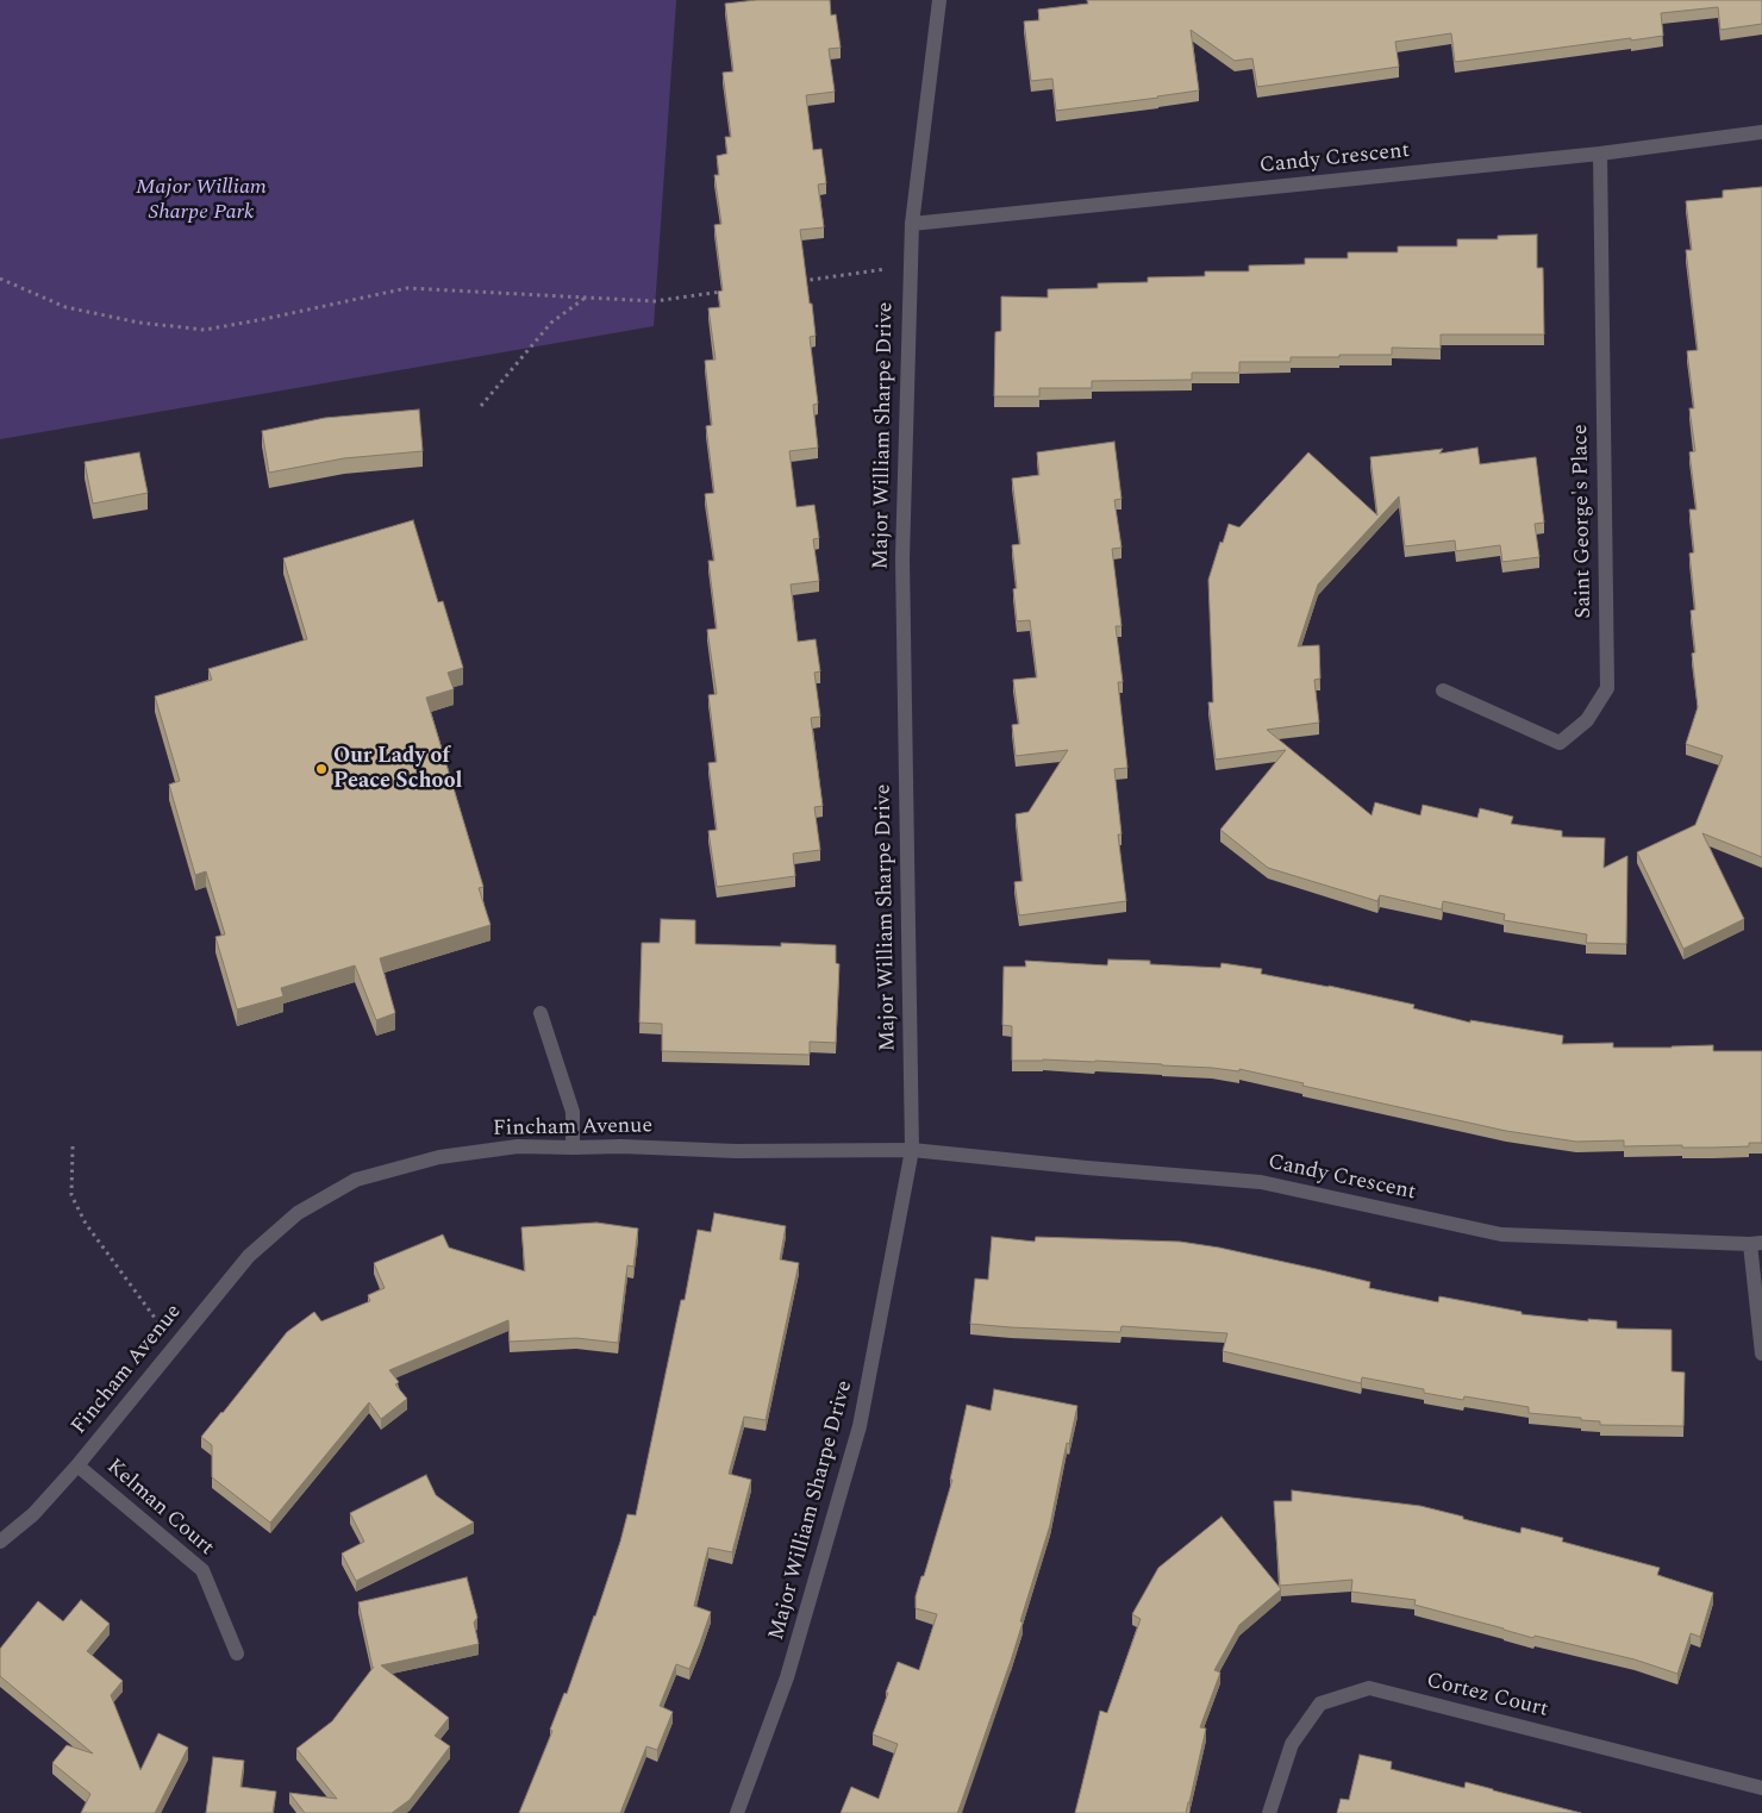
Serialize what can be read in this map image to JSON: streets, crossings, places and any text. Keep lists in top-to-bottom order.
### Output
{
  "streets": {
    "street": [
      "Candy Crescent",
      "Major William Sharpe Drive",
      "Saint George's Place",
      "Fincham Avenue",
      "Kelman Court",
      "Cortez Court"
    ]
  },
  "crossings": [
    ["Candy Crescent", "Major William Sharpe Drive"],
    ["Candy Crescent", "Saint George's Place"],
    ["Candy Crescent", "Fincham Avenue"],
    ["Major William Sharpe Drive", "Fincham Avenue"],
    ["Fincham Avenue", "Kelman Court"]
  ],
  "parks": ["Major William Sharpe Park"],
  "places": ["Our Lady of Peace School"]
}
